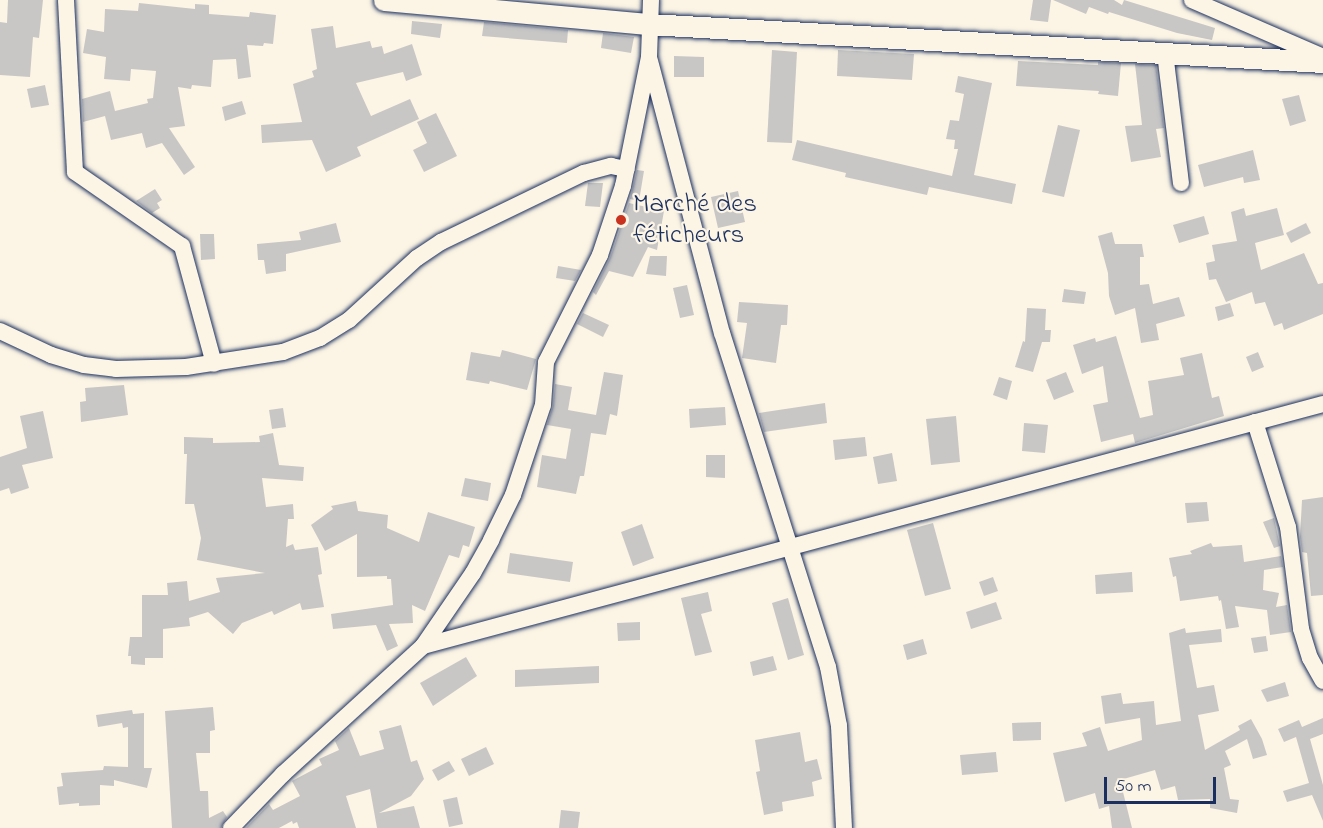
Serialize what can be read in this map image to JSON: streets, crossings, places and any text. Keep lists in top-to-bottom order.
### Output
{
  "places": ["Marché des féticheurs"],
  "scale_bar": "50 m"
}
